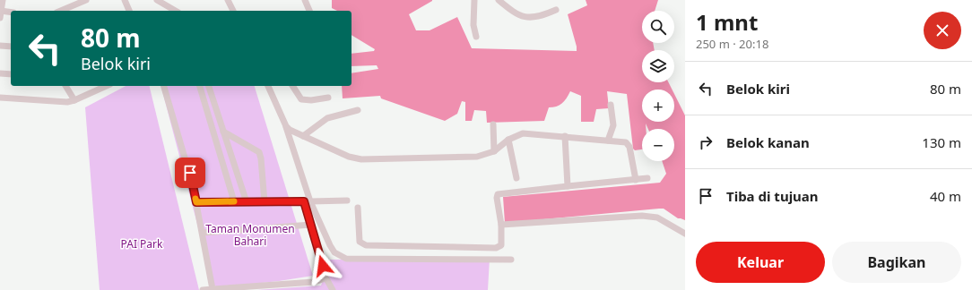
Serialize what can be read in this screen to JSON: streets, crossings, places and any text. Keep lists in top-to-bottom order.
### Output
{
  "parks": ["Taman Monumen Bahari", "PAI Park"],
  "page": {
    "heading": ["1 mnt", "250 m · 20:18"],
    "map_buttons": ["+", "−"],
    "turn": ["80 m", "Belok kiri"],
    "list": [
      {
        "name": "Belok kiri",
        "value": "80 m"
      },
      {
        "name": "Belok kanan",
        "value": "130 m"
      },
      {
        "name": "Tiba di tujuan",
        "value": "40 m"
      }
    ],
    "buttons": ["Keluar", "Bagikan"]
  }
}
